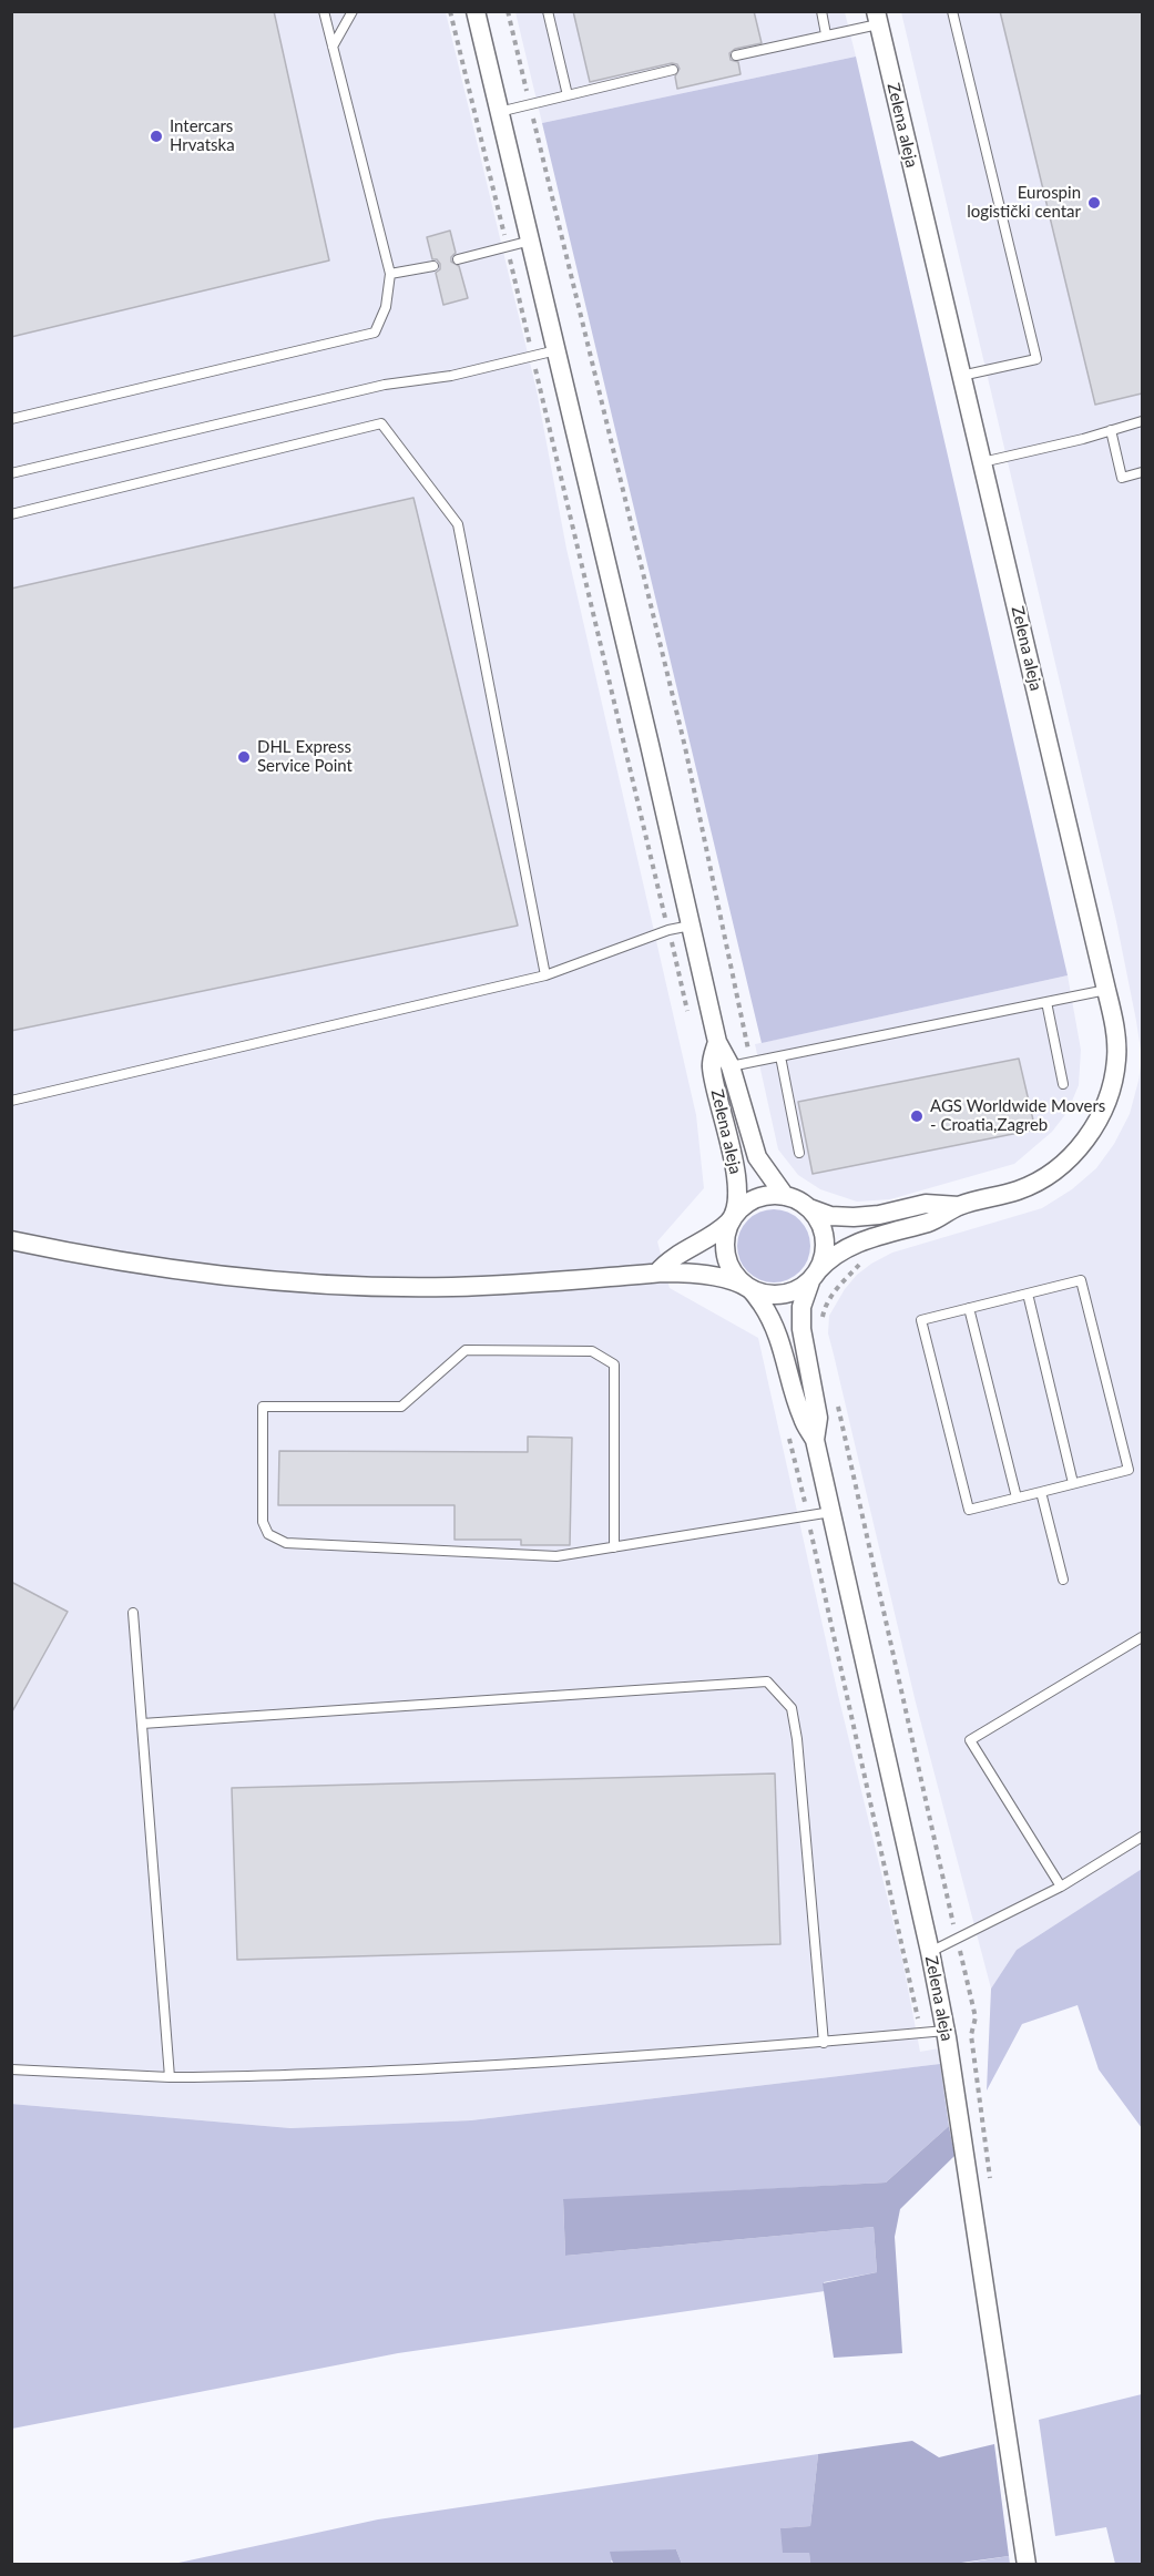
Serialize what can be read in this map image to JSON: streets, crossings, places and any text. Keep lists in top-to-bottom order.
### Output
{
  "streets": {
    "street": ["Zelena aleja"]
  },
  "places": [
    "Intercars Hrvatska",
    "Eurospin logistički centar",
    "DHL Express Service Point",
    "AGS Worldwide Movers - Croatia,Zagreb"
  ]
}
